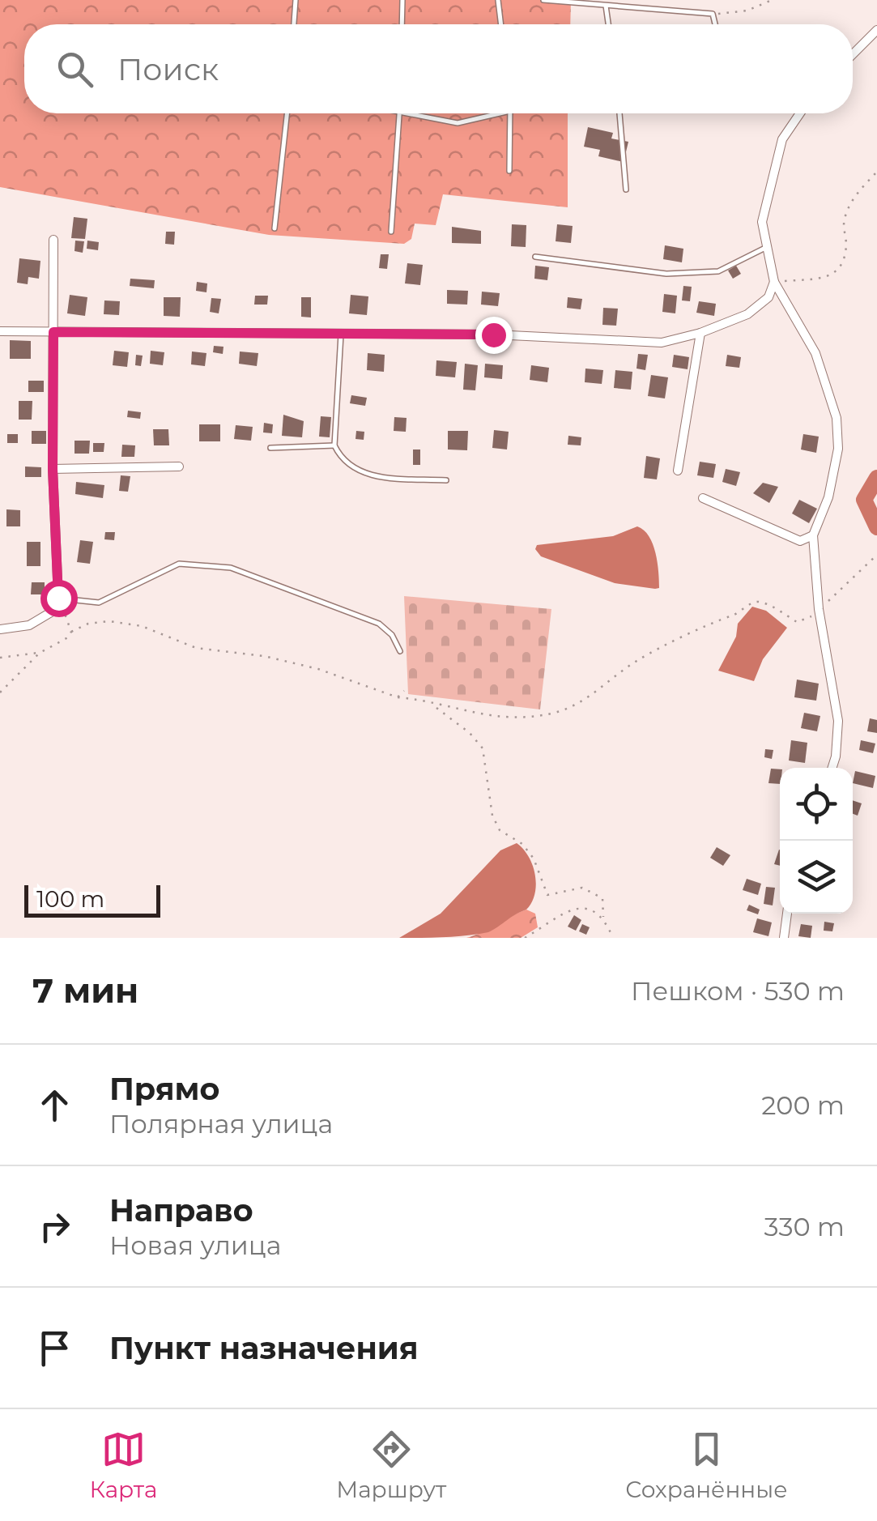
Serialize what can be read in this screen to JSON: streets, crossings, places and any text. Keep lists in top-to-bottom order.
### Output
{
  "scale_bar": "100 m",
  "page": {
    "search": "Поиск",
    "scale": "100 m",
    "heading": ["7 мин", "Пешком · 530 m"],
    "list": [
      ["Прямо", "Полярная улица", "200 m"],
      ["Направо", "Новая улица", "330 m"],
      "Пункт назначения"
    ],
    "nav": ["Карта", "Маршрут", "Сохранённые"]
  }
}
